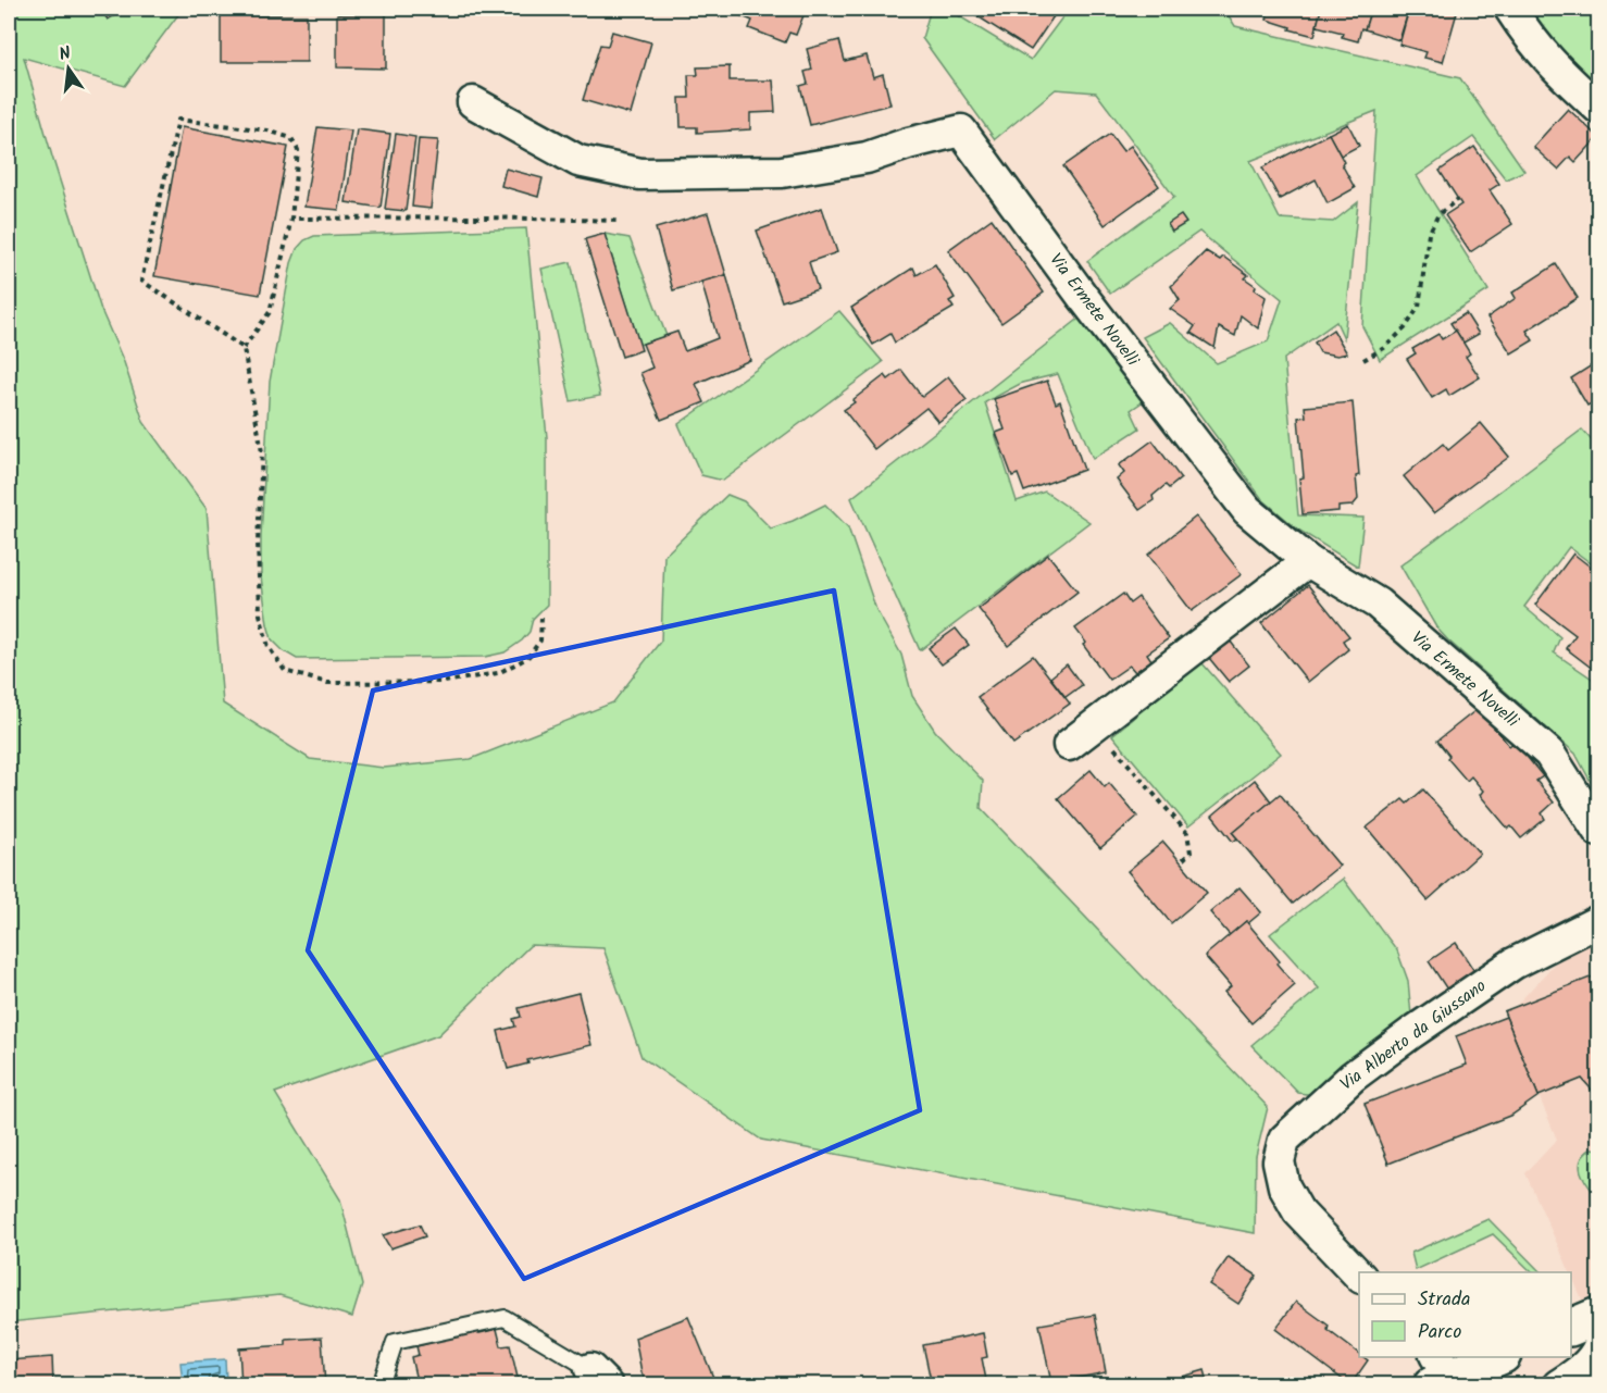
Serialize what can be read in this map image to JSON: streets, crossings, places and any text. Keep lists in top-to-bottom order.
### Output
{
  "streets": {
    "street": ["Via Ermete Novelli", "Via Alberto da Giussano"]
  },
  "legend": ["Strada", "Parco"],
  "north": "top"
}
